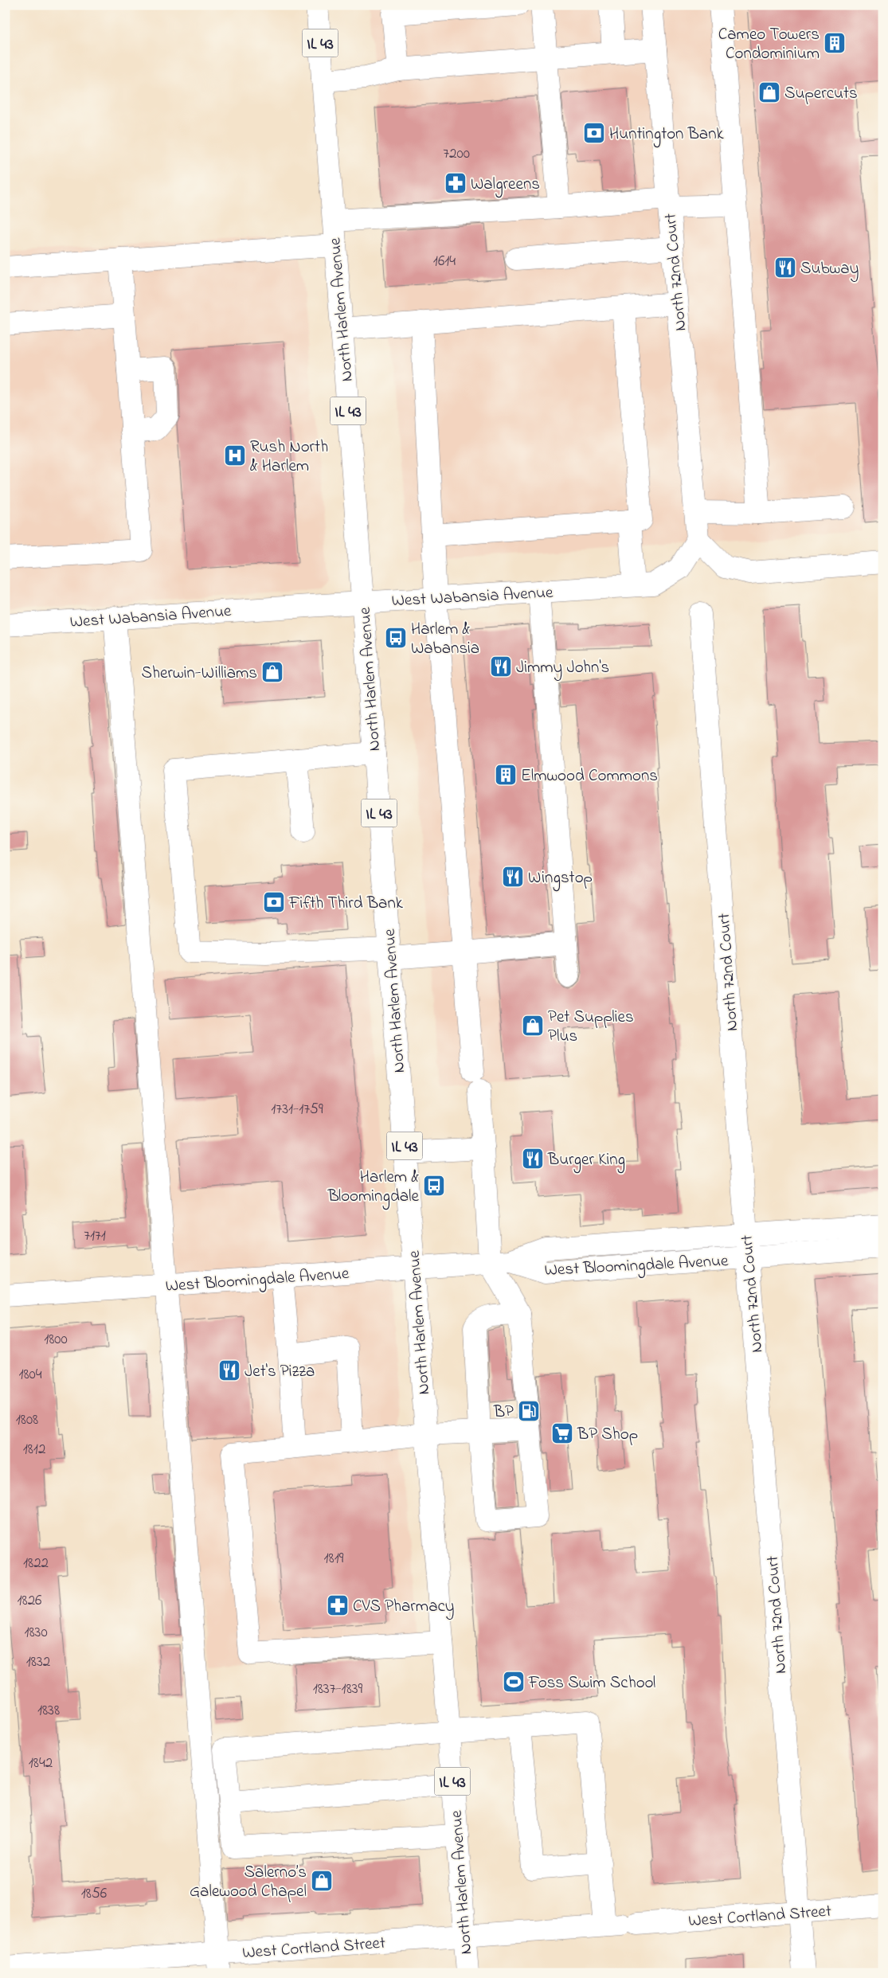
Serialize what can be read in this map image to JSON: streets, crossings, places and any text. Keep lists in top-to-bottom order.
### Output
{
  "streets": {
    "street": [
      "IL 43",
      "North 72nd Court",
      "North Harlem Avenue",
      "West Wabansia Avenue",
      "West Bloomingdale Avenue",
      "West Cortland Street"
    ]
  },
  "crossings": [
    ["North 72nd Court", "West Wabansia Avenue"],
    ["North 72nd Court", "West Bloomingdale Avenue"],
    ["North 72nd Court", "West Cortland Street"],
    ["North Harlem Avenue", "West Wabansia Avenue"],
    ["North Harlem Avenue", "West Bloomingdale Avenue"],
    ["North Harlem Avenue", "West Cortland Street"]
  ],
  "places": {
    "building": ["Cameo Towers Condominium", "Elmwood Commons"],
    "shop": [
      "Supercuts",
      "Sherwin-Williams",
      "Pet Supplies Plus",
      "Salerno’s Galewood Chapel"
    ],
    "bank": ["Huntington Bank", "Fifth Third Bank"],
    "pharmacy": ["Walgreens", "CVS Pharmacy"],
    "restaurant": [
      "Subway",
      "Jimmy John's",
      "Wingstop",
      "Burger King",
      "Jet's Pizza"
    ],
    "hospital": ["Rush North & Harlem"],
    "bus stop": ["Harlem & Wabansia", "Harlem & Bloomingdale"],
    "fuel station": ["BP"],
    "supermarket": ["BP Shop"],
    "sports": ["Foss Swim School"]
  },
  "house_numbers": [
    "7200",
    "1614",
    "1731-1759",
    "7171",
    "1800",
    "1804",
    "1808",
    "1812",
    "1819",
    "1822",
    "1826",
    "1830",
    "1832",
    "1837-1839",
    "1838",
    "1842",
    "1856"
  ]
}
